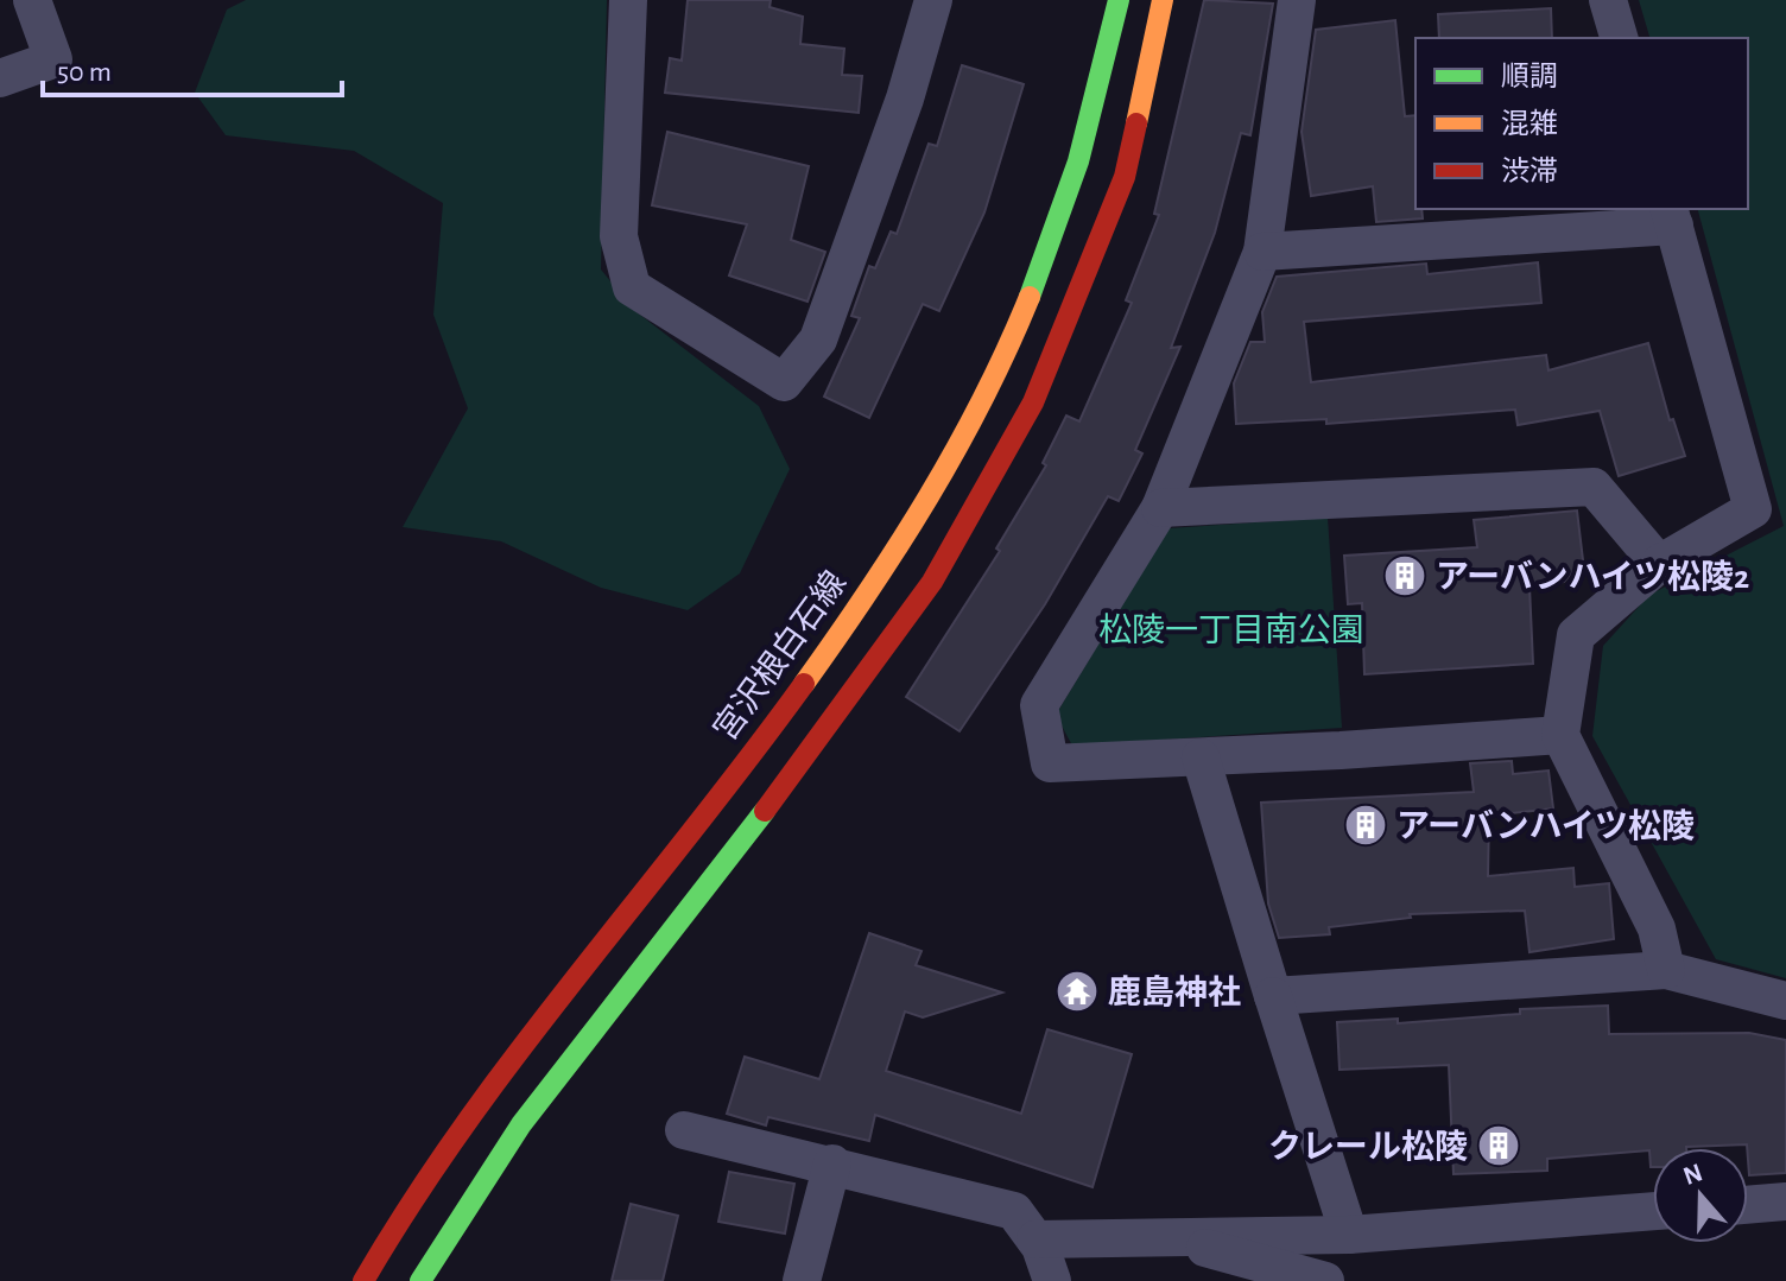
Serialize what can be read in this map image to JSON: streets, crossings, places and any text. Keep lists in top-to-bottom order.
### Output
{
  "streets": {
    "street": ["宮沢根白石線"]
  },
  "parks": ["松陵一丁目南公園"],
  "places": {
    "building": ["アーバンハイツ松陵2", "アーバンハイツ松陵", "クレール松陵"],
    "temple": ["鹿島神社"]
  },
  "legend": ["順調", "混雑", "渋滞"],
  "scale_bar": "50 m",
  "north": "top"
}
